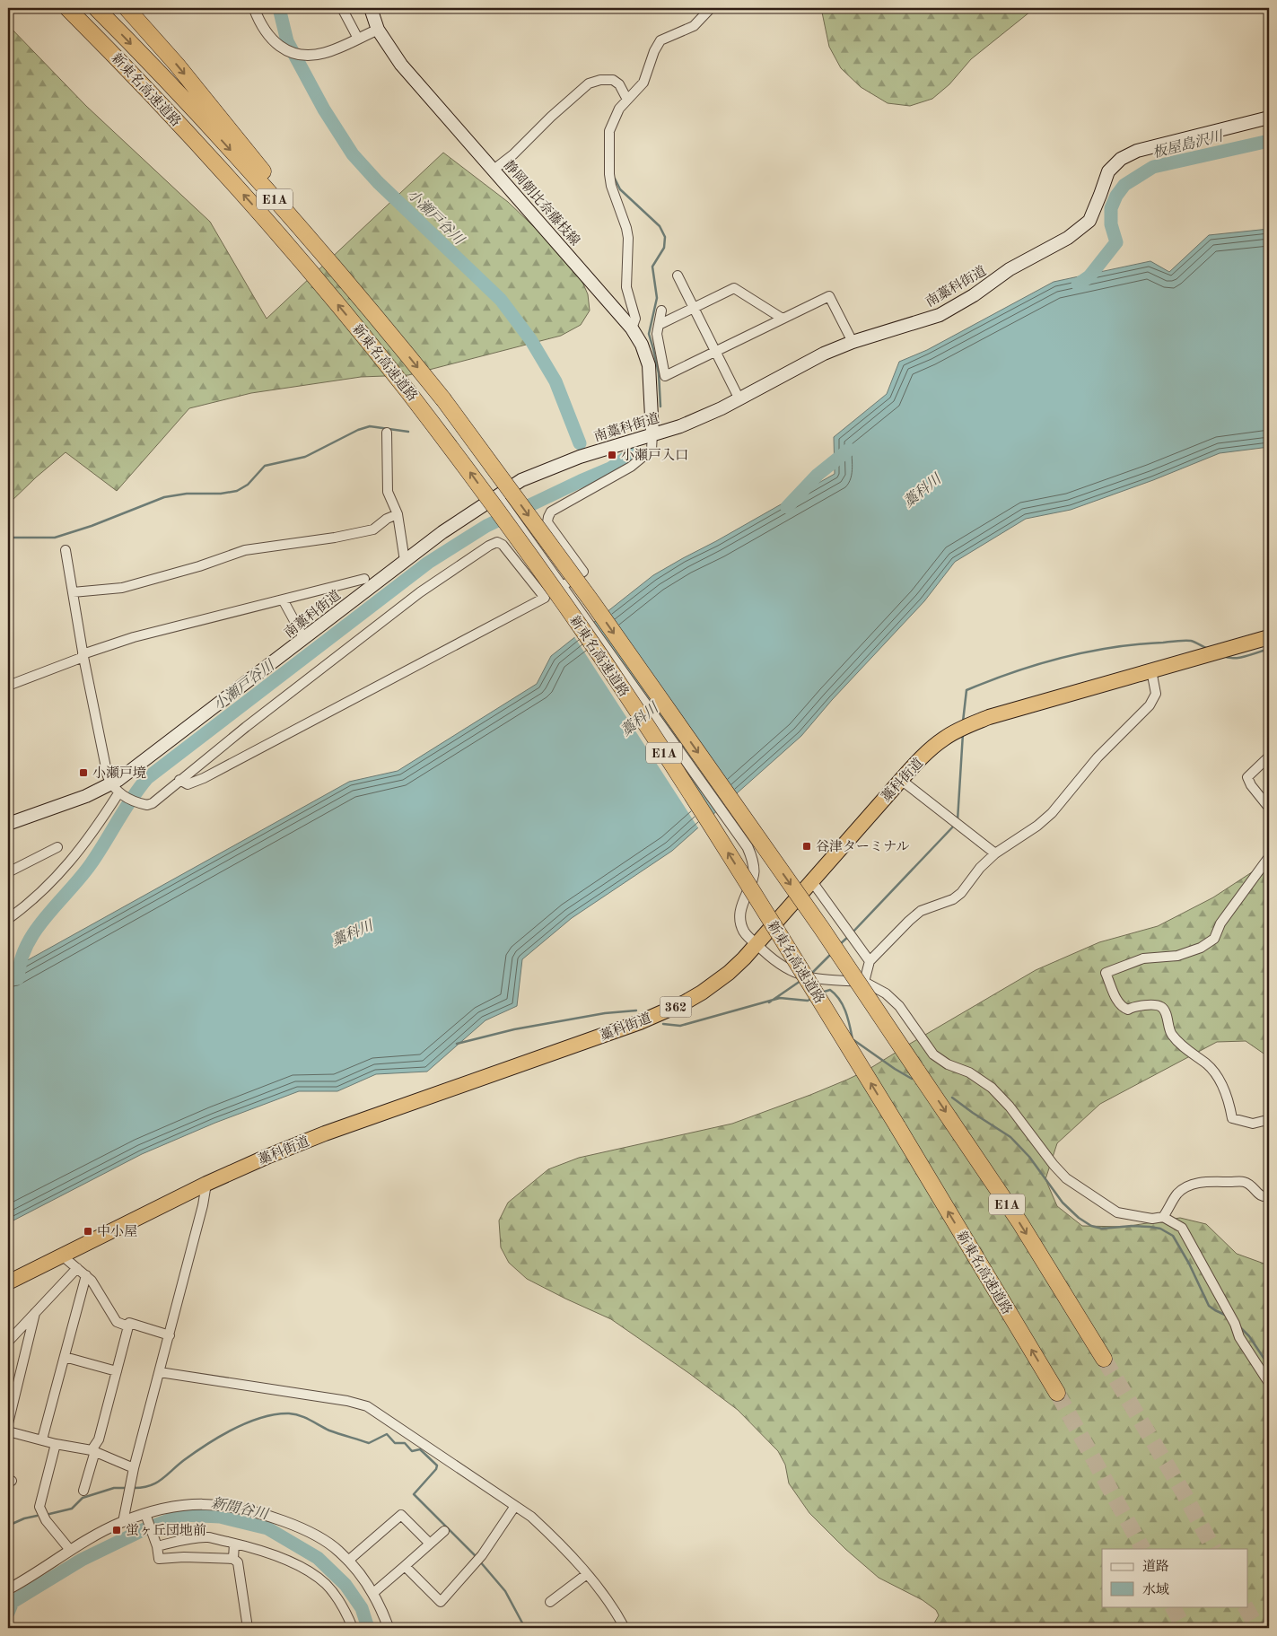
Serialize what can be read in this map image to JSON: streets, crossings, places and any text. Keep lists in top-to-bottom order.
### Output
{
  "streets": {
    "highway": [
      "新東名高速道路",
      "E1A",
      "藁科街道",
      "362"
    ],
    "main road": ["静岡朝比奈藤枝線", "南藁科街道"]
  },
  "crossings": [
    ["静岡朝比奈藤枝線", "南藁科街道"]
  ],
  "water": [
    "板屋島沢川",
    "小瀬戸谷川",
    "藁科川",
    "新間谷川"
  ],
  "places": {
    "transit": [
      "小瀬戸入口",
      "小瀬戸境",
      "谷津ターミナル",
      "中小屋",
      "蛍ヶ丘団地前"
    ]
  },
  "legend": ["道路", "水域"]
}
